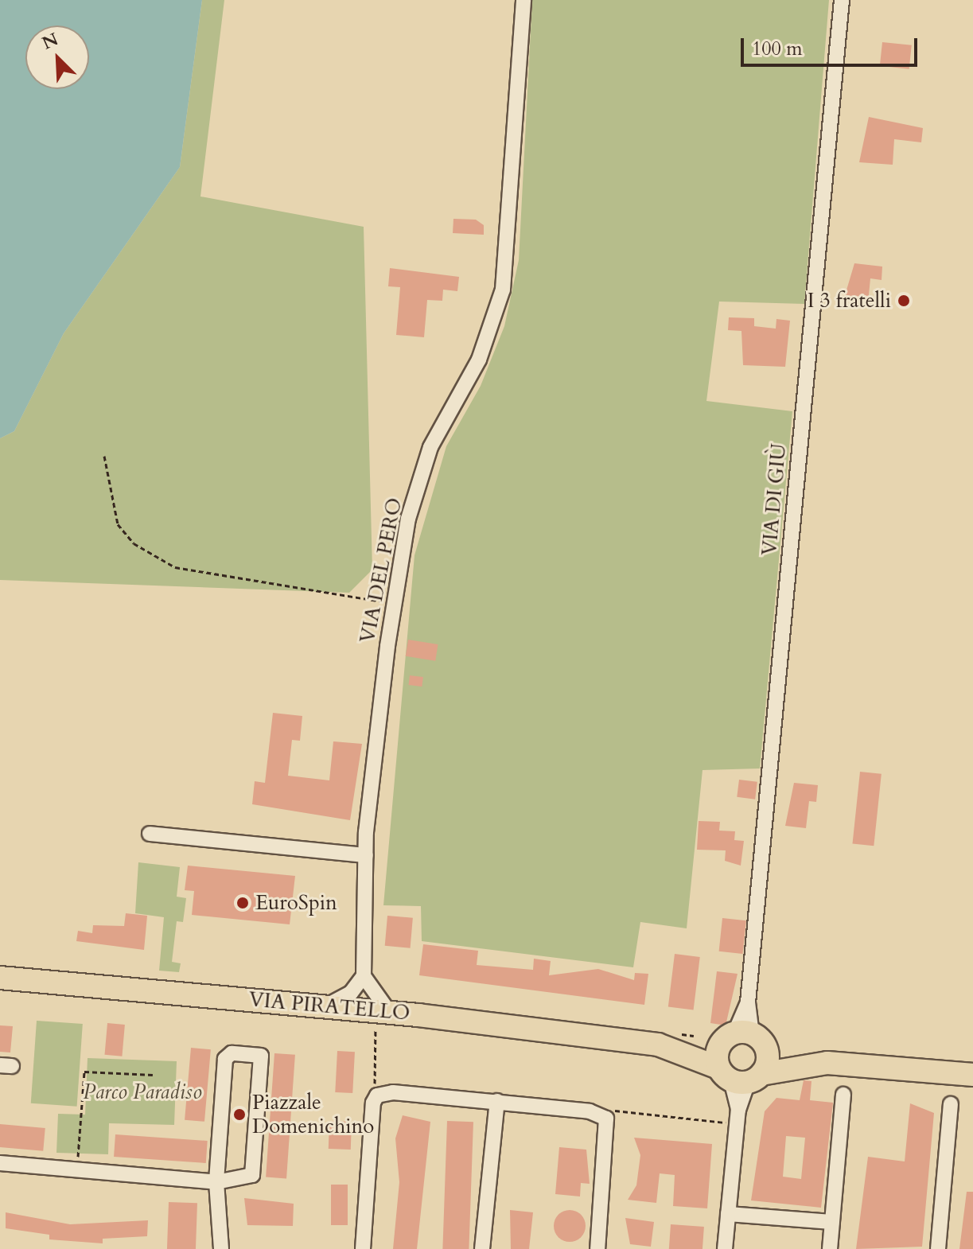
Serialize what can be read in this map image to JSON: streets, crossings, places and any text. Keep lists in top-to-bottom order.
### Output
{
  "streets": {
    "main road": ["VIA PIRATELLO"],
    "street": ["VIA DI GIÙ", "VIA DEL PERO"]
  },
  "crossings": [
    ["VIA DI GIÙ", "VIA PIRATELLO"]
  ],
  "parks": ["Parco Paradiso"],
  "places": ["I 3 fratelli", "EuroSpin", "Piazzale Domenichino"],
  "scale_bar": "100 m",
  "north": "top left"
}
